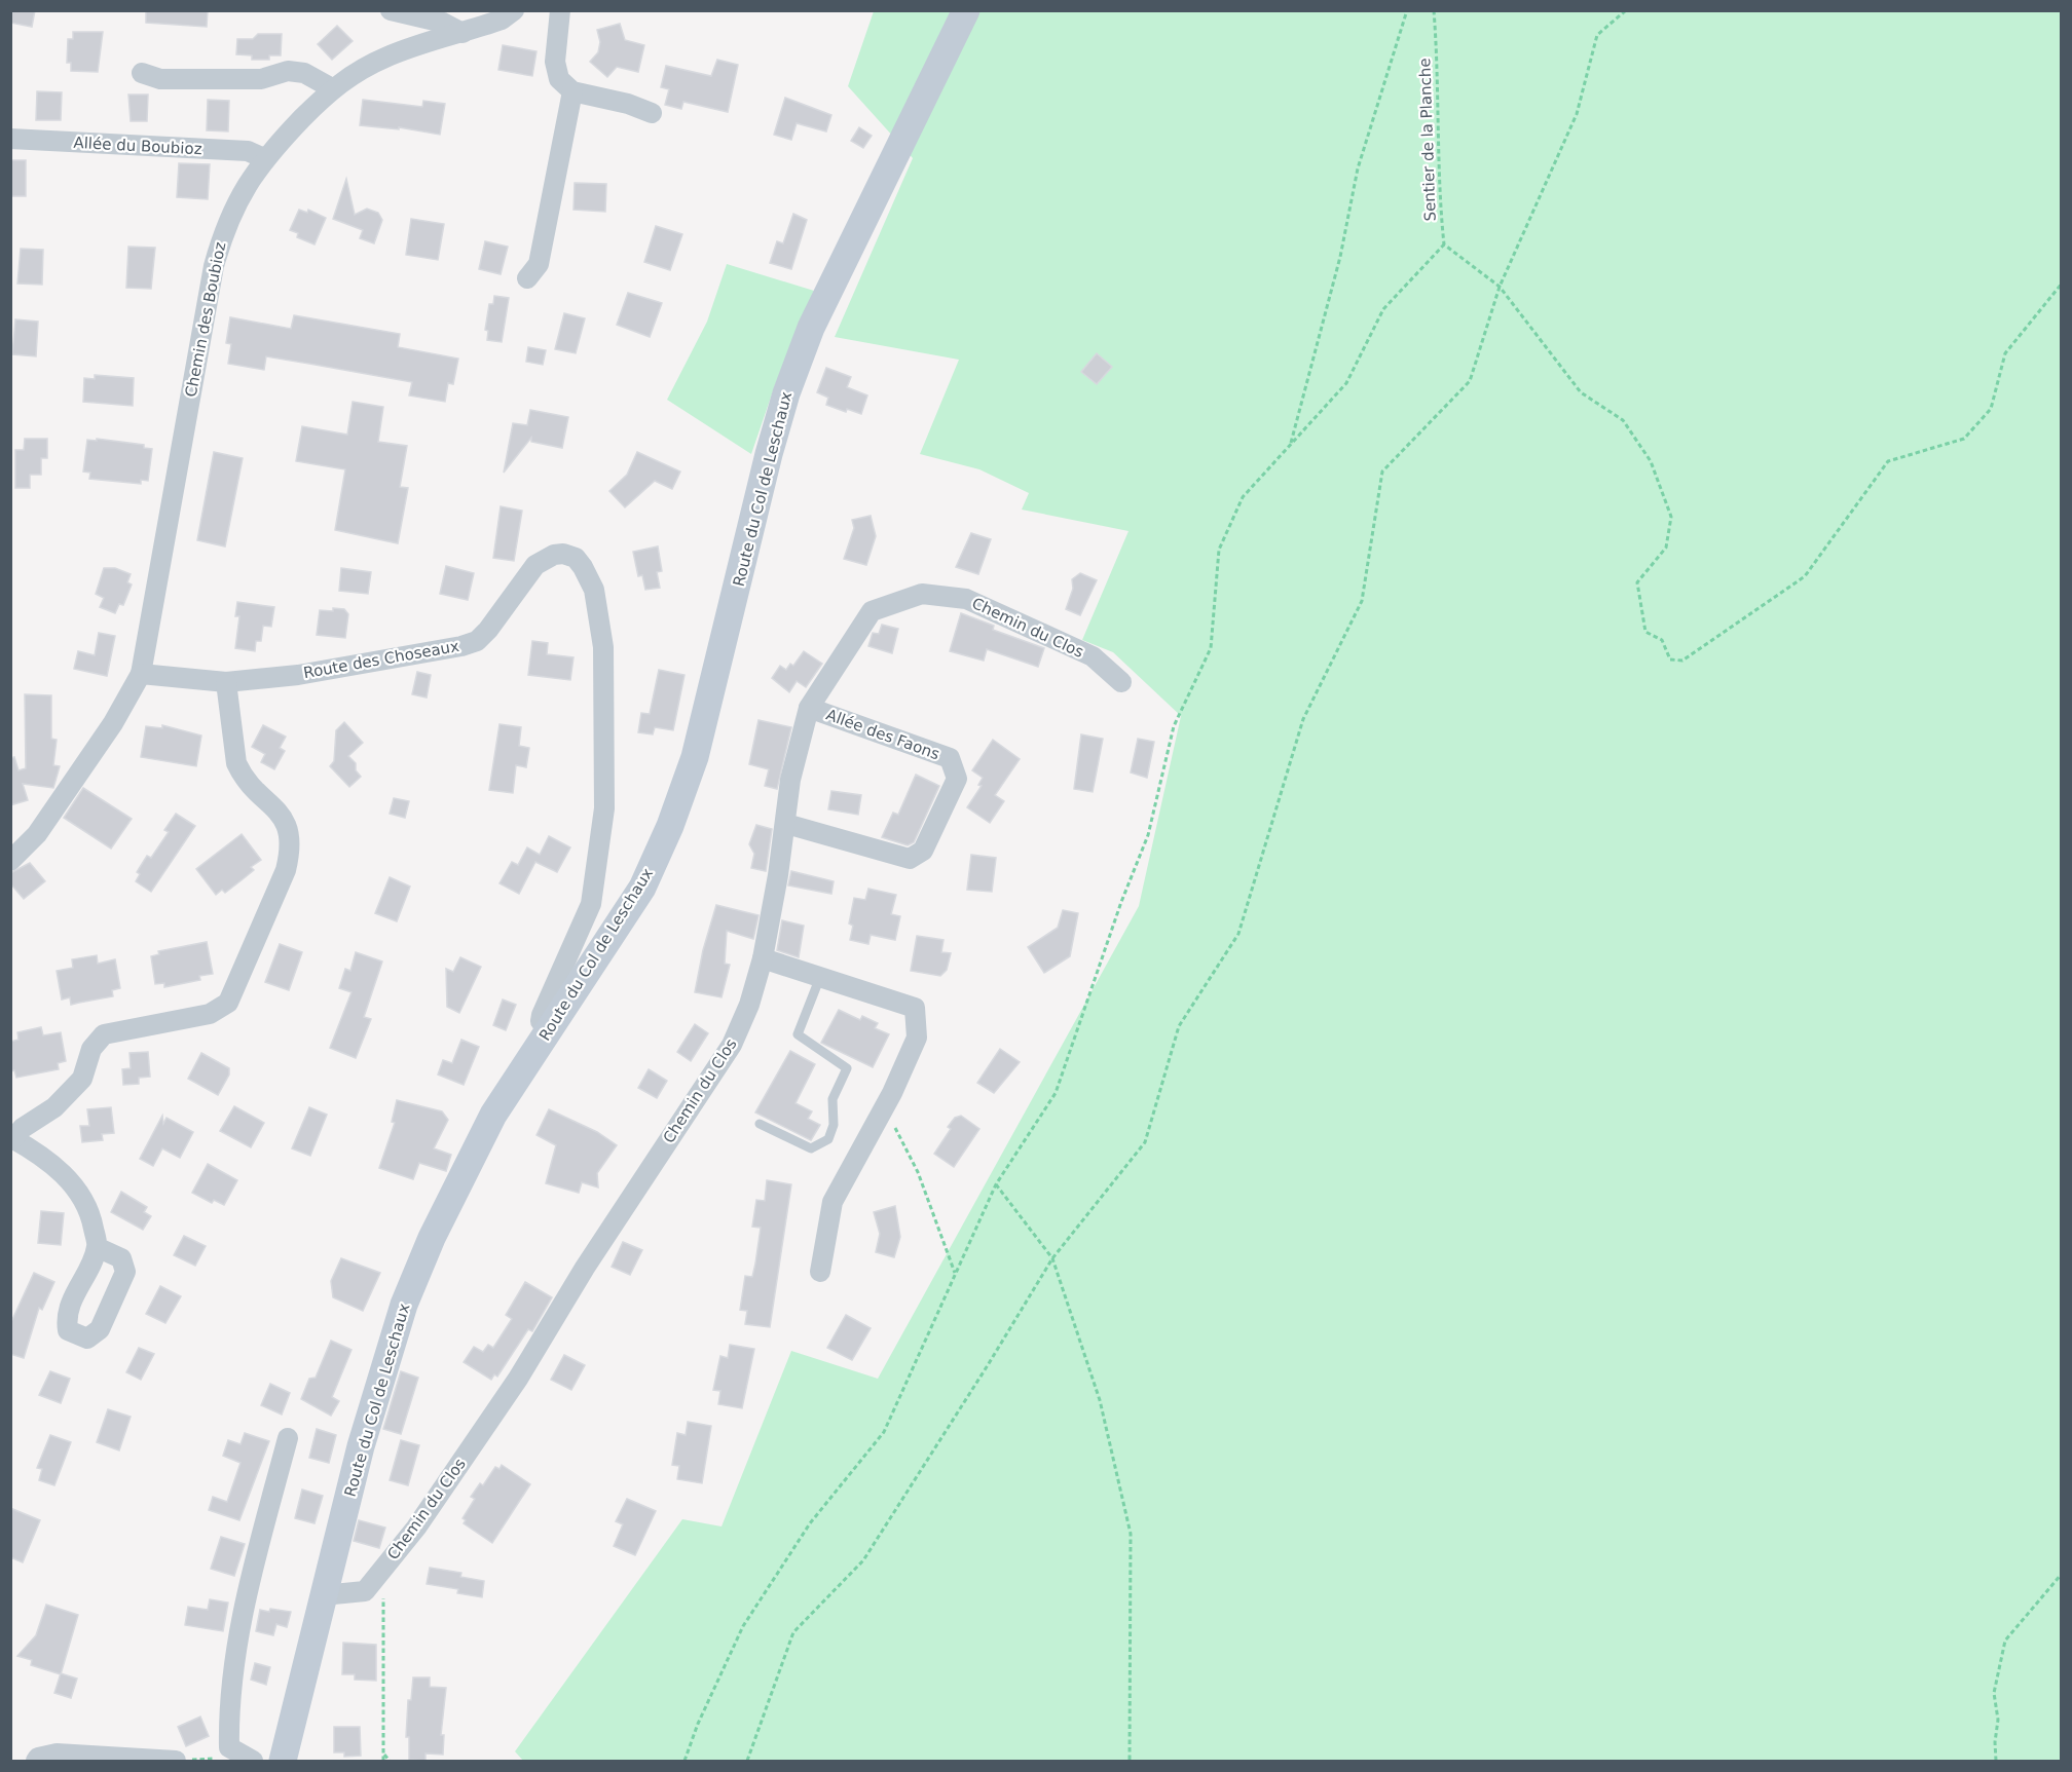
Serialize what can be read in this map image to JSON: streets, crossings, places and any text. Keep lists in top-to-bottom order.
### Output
{
  "streets": {
    "main road": ["Route du Col de Leschaux"],
    "street": [
      "Allée du Boubioz",
      "Chemin des Boubioz",
      "Chemin du Clos",
      "Route des Choseaux",
      "Allée des Faons"
    ],
    "path": ["Sentier de la Planche"]
  },
  "crossings": [
    ["Allée du Boubioz", "Chemin des Boubioz"],
    ["Chemin des Boubioz", "Route des Choseaux"],
    ["Route du Col de Leschaux", "Chemin du Clos"],
    ["Route du Col de Leschaux", "Route des Choseaux"],
    ["Chemin du Clos", "Allée des Faons"]
  ]
}
